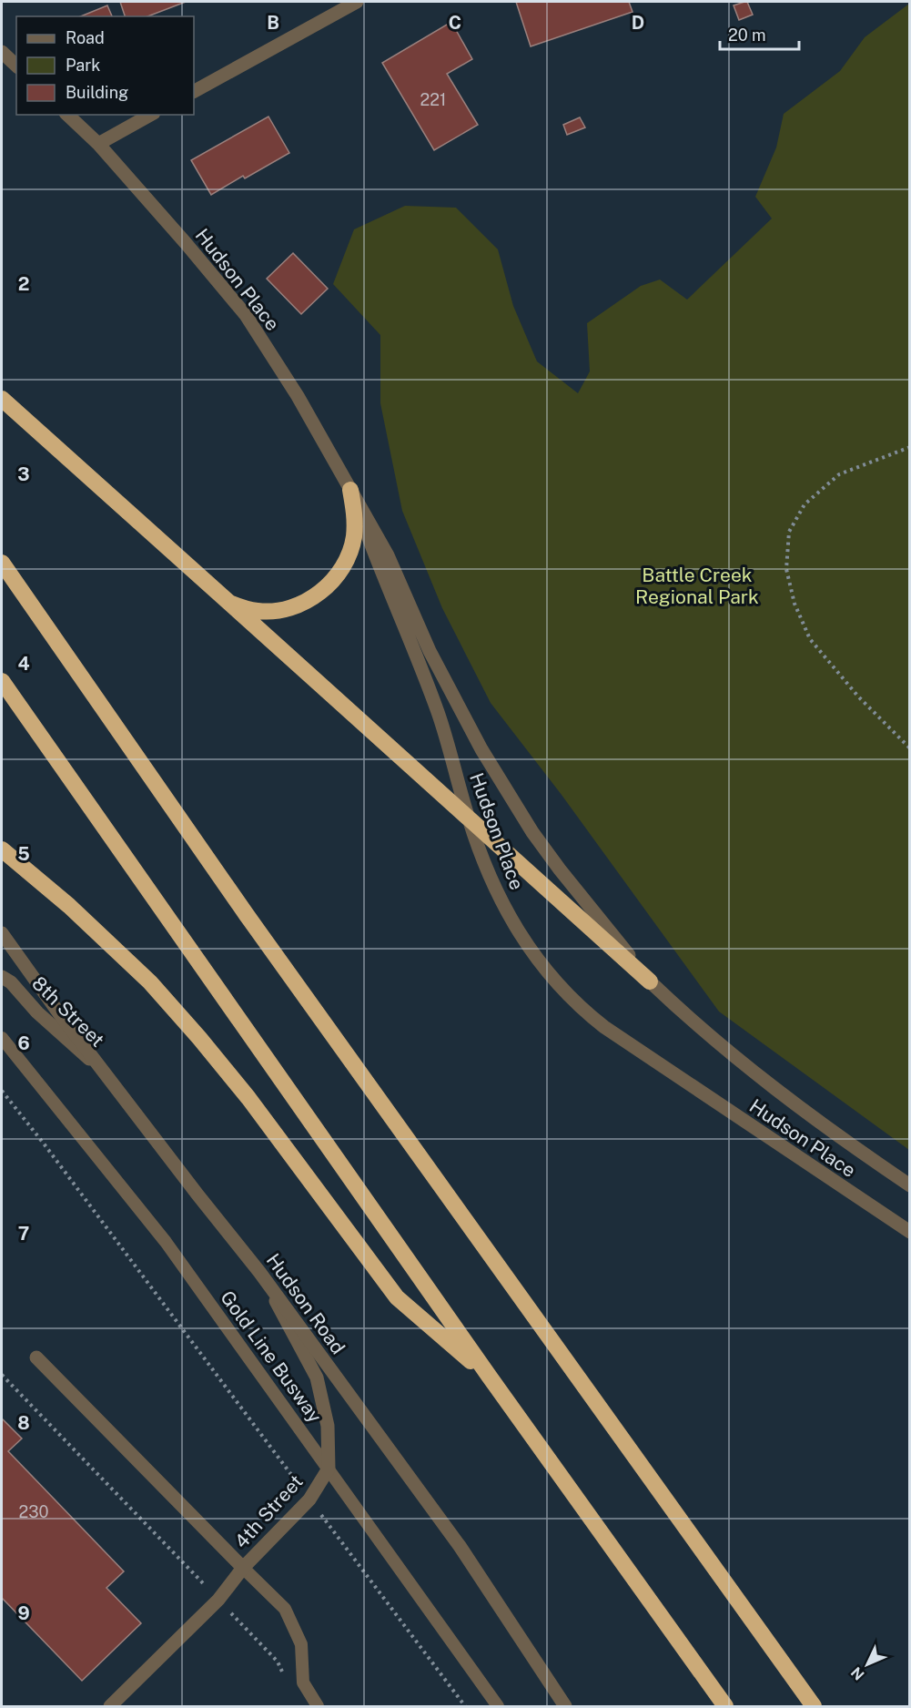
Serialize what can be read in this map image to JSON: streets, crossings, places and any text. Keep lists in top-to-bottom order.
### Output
{
  "streets": {
    "street": [
      "Hudson Place",
      "8th Street",
      "Hudson Road",
      "4th Street"
    ],
    "lane": ["Gold Line Busway"]
  },
  "crossings": [
    ["8th Street", "Hudson Road"],
    ["Hudson Road", "4th Street"],
    ["Gold Line Busway", "4th Street"]
  ],
  "parks": ["Battle Creek Regional Park"],
  "house_numbers": ["221", "230"],
  "legend": ["Road", "Park", "Building"],
  "scale_bar": "20 m",
  "north": "bottom left",
  "grid": {
    "columns": ["B", "C", "D"],
    "rows": [
      "2",
      "3",
      "4",
      "5",
      "6",
      "7",
      "8",
      "9"
    ]
  }
}
